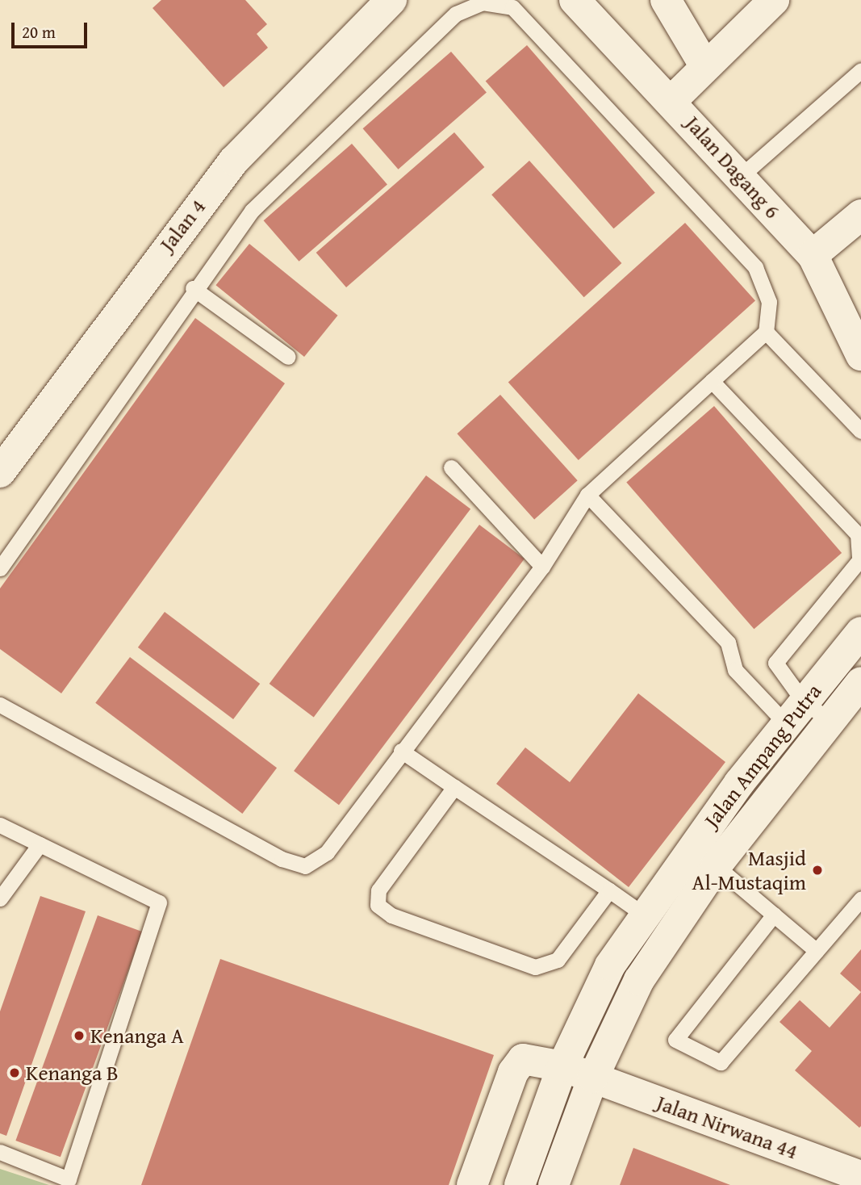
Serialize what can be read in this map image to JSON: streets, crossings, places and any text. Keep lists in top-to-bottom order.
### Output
{
  "streets": {
    "street": [
      "Jalan Dagang 6",
      "Jalan 4",
      "Jalan Ampang Putra",
      "Jalan Nirwana 44"
    ]
  },
  "crossings": [
    ["Jalan Ampang Putra", "Jalan Nirwana 44"]
  ],
  "places": ["Masjid Al-Mustaqim", "Kenanga A", "Kenanga B"],
  "scale_bar": "20 m"
}
